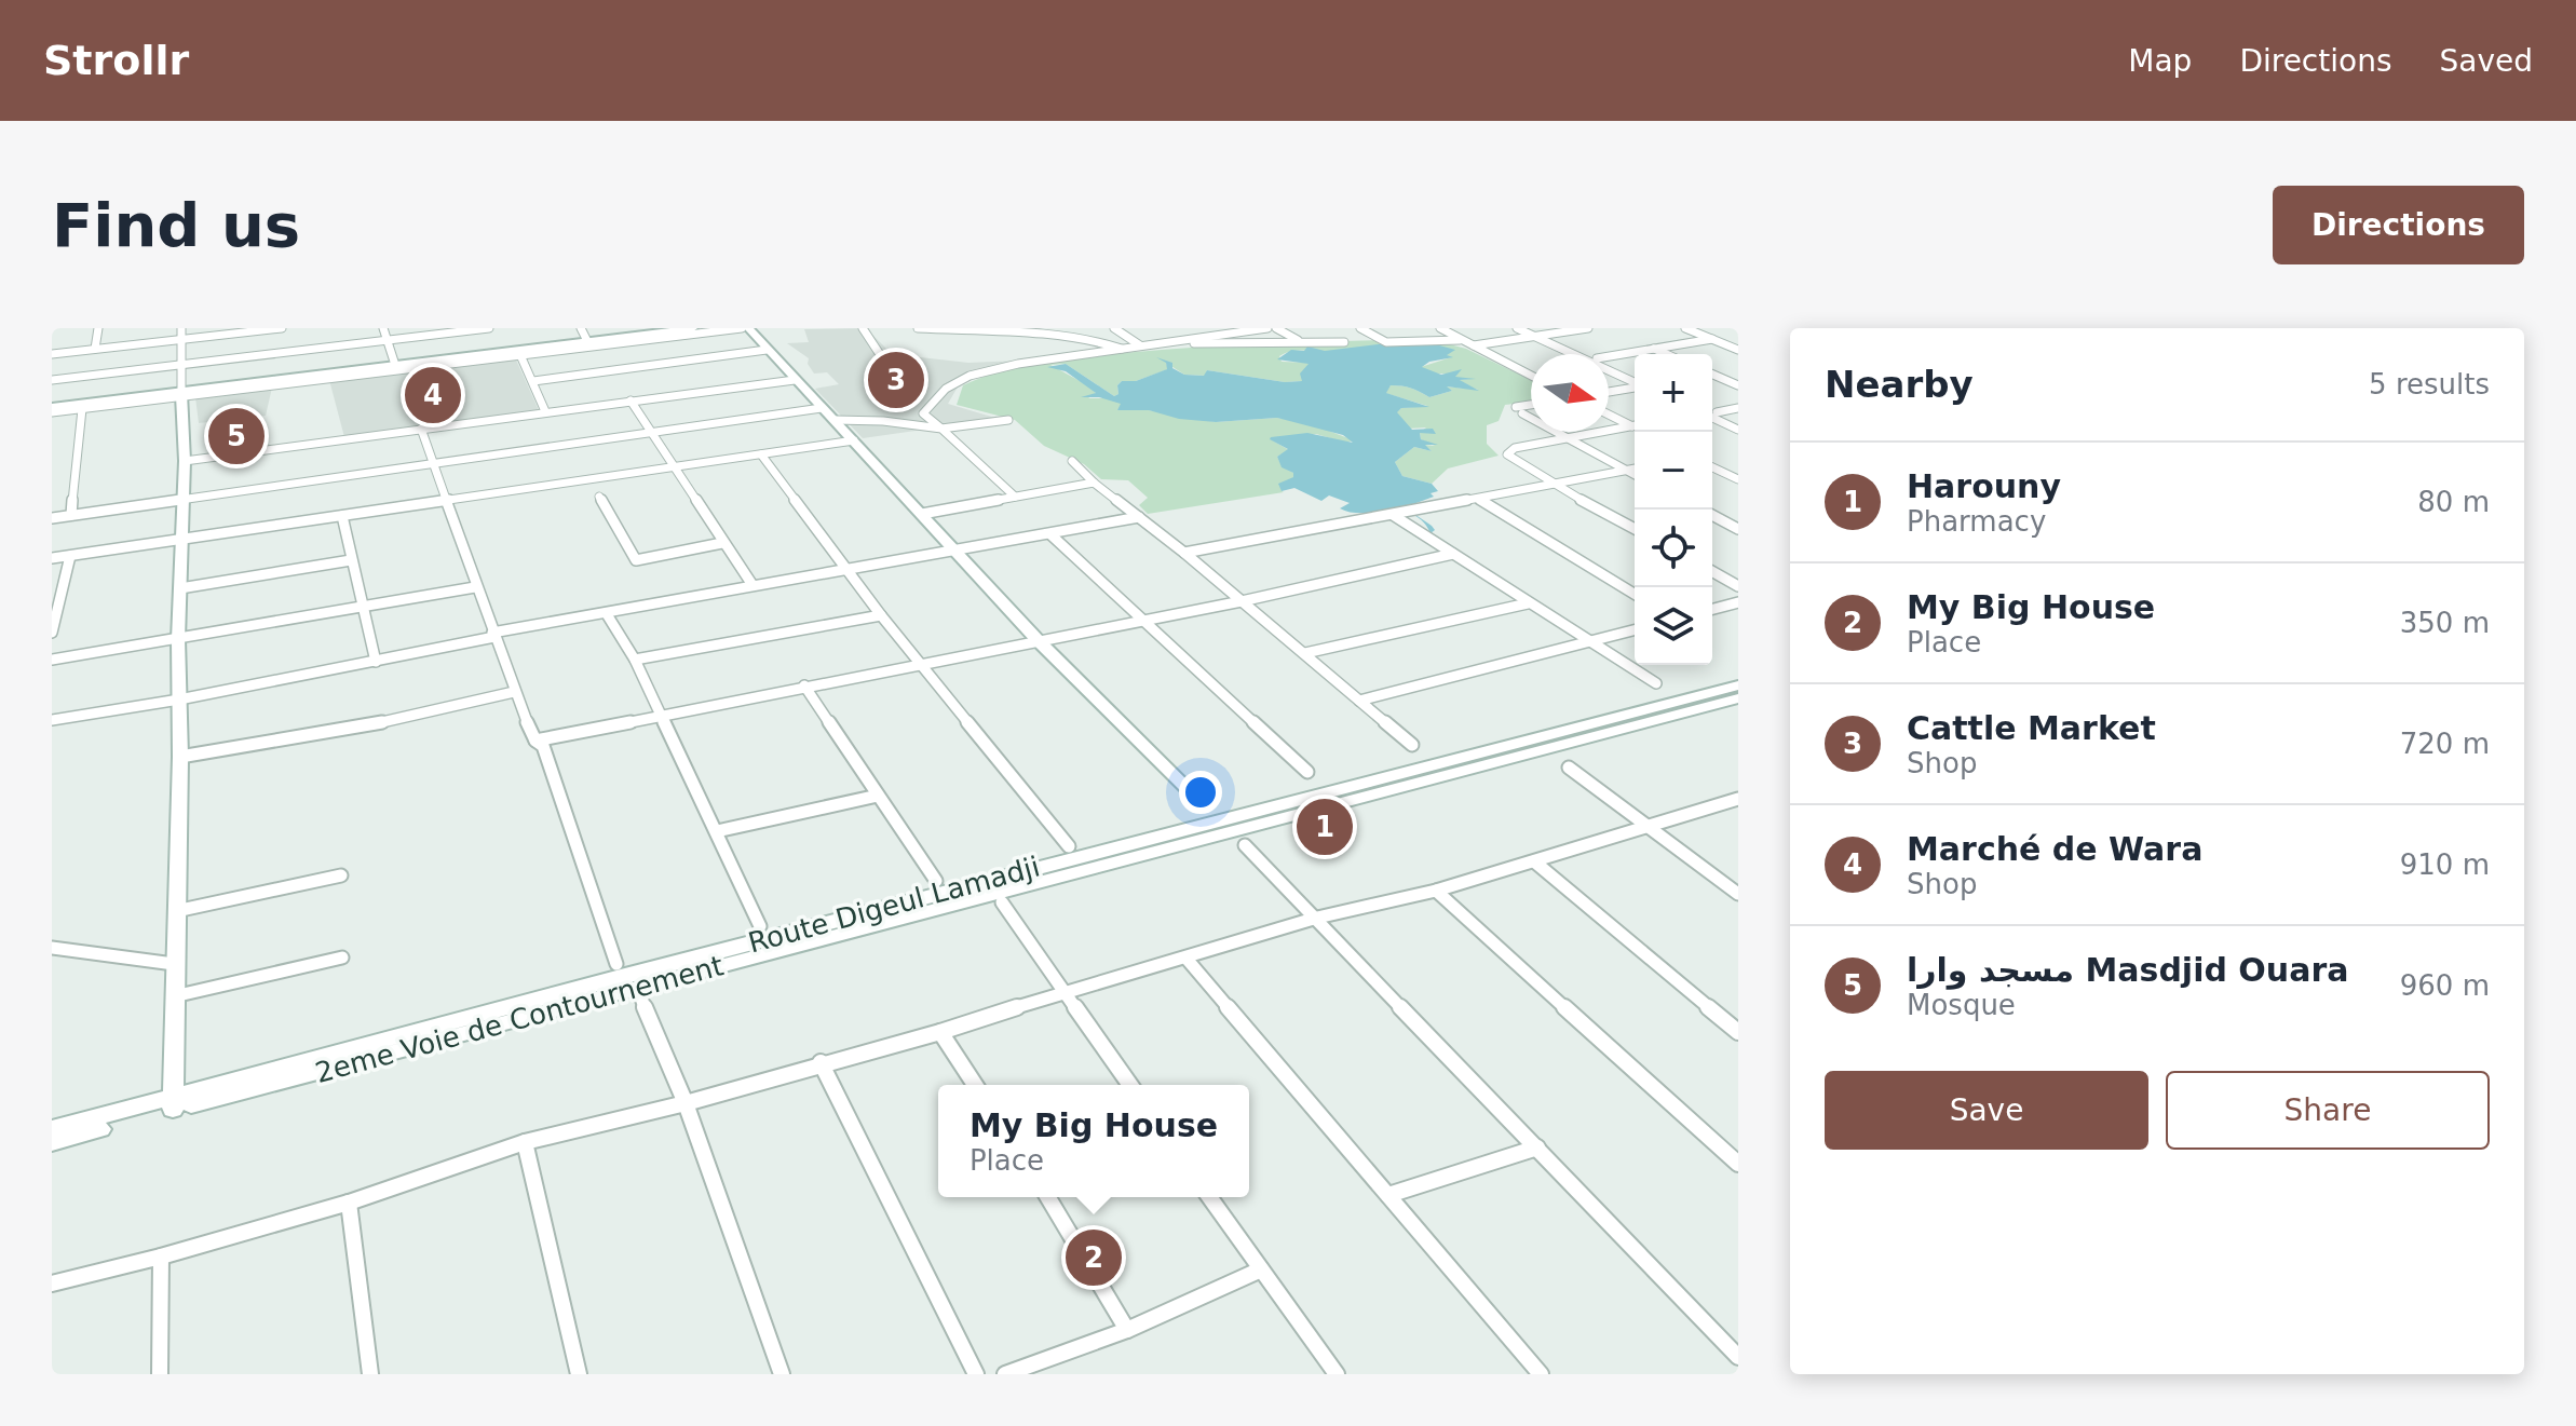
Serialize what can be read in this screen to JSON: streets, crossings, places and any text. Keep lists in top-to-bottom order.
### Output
{
  "streets": {
    "street": ["Route Digeul Lamadji", "2eme Voie de Contournement"]
  },
  "crossings": [
    ["Route Digeul Lamadji", "2eme Voie de Contournement"]
  ],
  "north": "right",
  "page": {
    "header": "Strollr",
    "nav": ["Map", "Directions", "Saved"],
    "buttons": [
      "Directions",
      ["Save", "Share"]
    ],
    "title": "Find us",
    "heading": ["Nearby", "5 results"],
    "pins": [
      "3",
      "4",
      "5",
      "1",
      "2"
    ],
    "map_buttons": ["+", "−"],
    "list": [
      {
        "mark": "1",
        "name": "Harouny",
        "note": "Pharmacy",
        "value": "80 m"
      },
      {
        "mark": "2",
        "name": "My Big House",
        "note": "Place",
        "value": "350 m"
      },
      {
        "mark": "3",
        "name": "Cattle Market",
        "note": "Shop",
        "value": "720 m"
      },
      {
        "mark": "4",
        "name": "Marché de Wara",
        "note": "Shop",
        "value": "910 m"
      },
      {
        "mark": "5",
        "name": "مسجد وارا Masdjid Ouara",
        "note": "Mosque",
        "value": "960 m"
      }
    ],
    "popup": ["My Big House", "Place"]
  }
}
